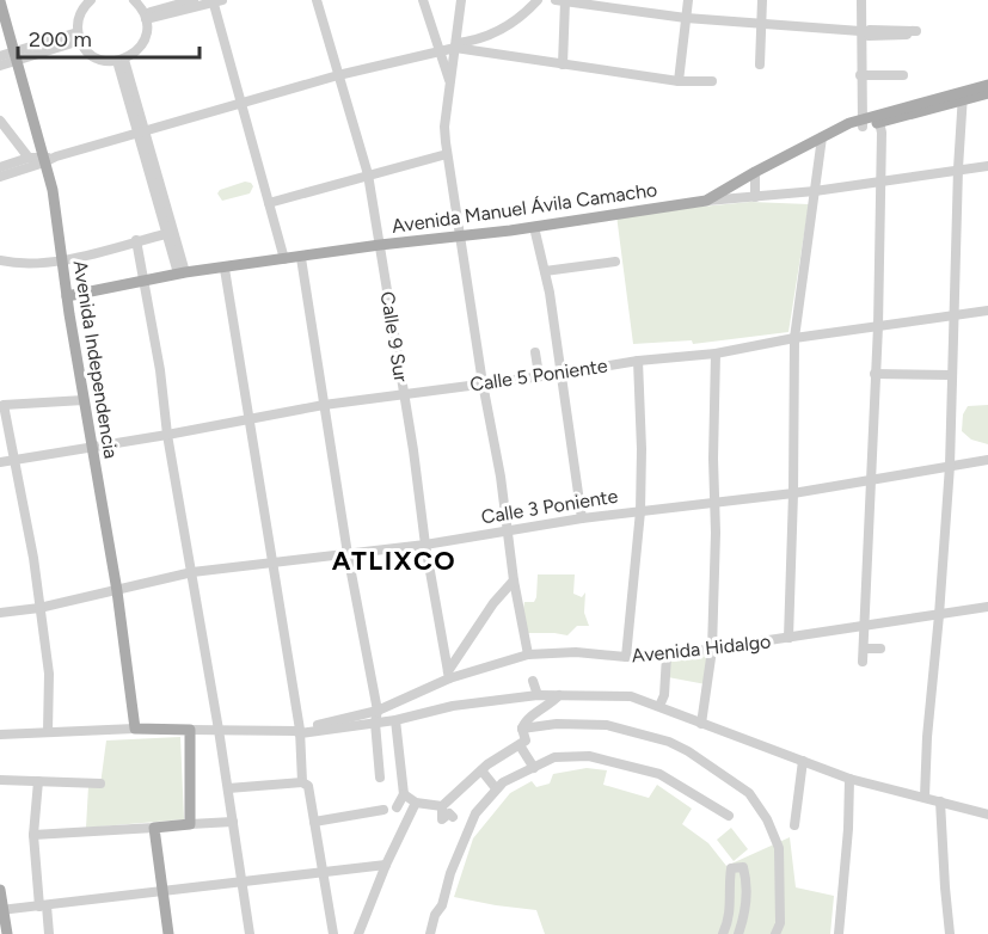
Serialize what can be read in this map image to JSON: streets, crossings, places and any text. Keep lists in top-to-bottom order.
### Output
{
  "streets": {
    "main road": ["Avenida Manuel Ávila Camacho", "Avenida Independencia"],
    "street": [
      "Calle 9 Sur",
      "Calle 5 Poniente",
      "Calle 3 Poniente",
      "Avenida Hidalgo"
    ]
  },
  "crossings": [
    ["Avenida Manuel Ávila Camacho", "Calle 9 Sur"],
    ["Avenida Manuel Ávila Camacho", "Avenida Independencia"],
    ["Calle 9 Sur", "Calle 5 Poniente"],
    ["Calle 9 Sur", "Calle 3 Poniente"],
    ["Calle 9 Sur", "Avenida Hidalgo"],
    ["Avenida Independencia", "Calle 5 Poniente"],
    ["Avenida Independencia", "Calle 3 Poniente"]
  ],
  "districts": ["ATLIXCO"],
  "scale_bar": "200 m"
}
